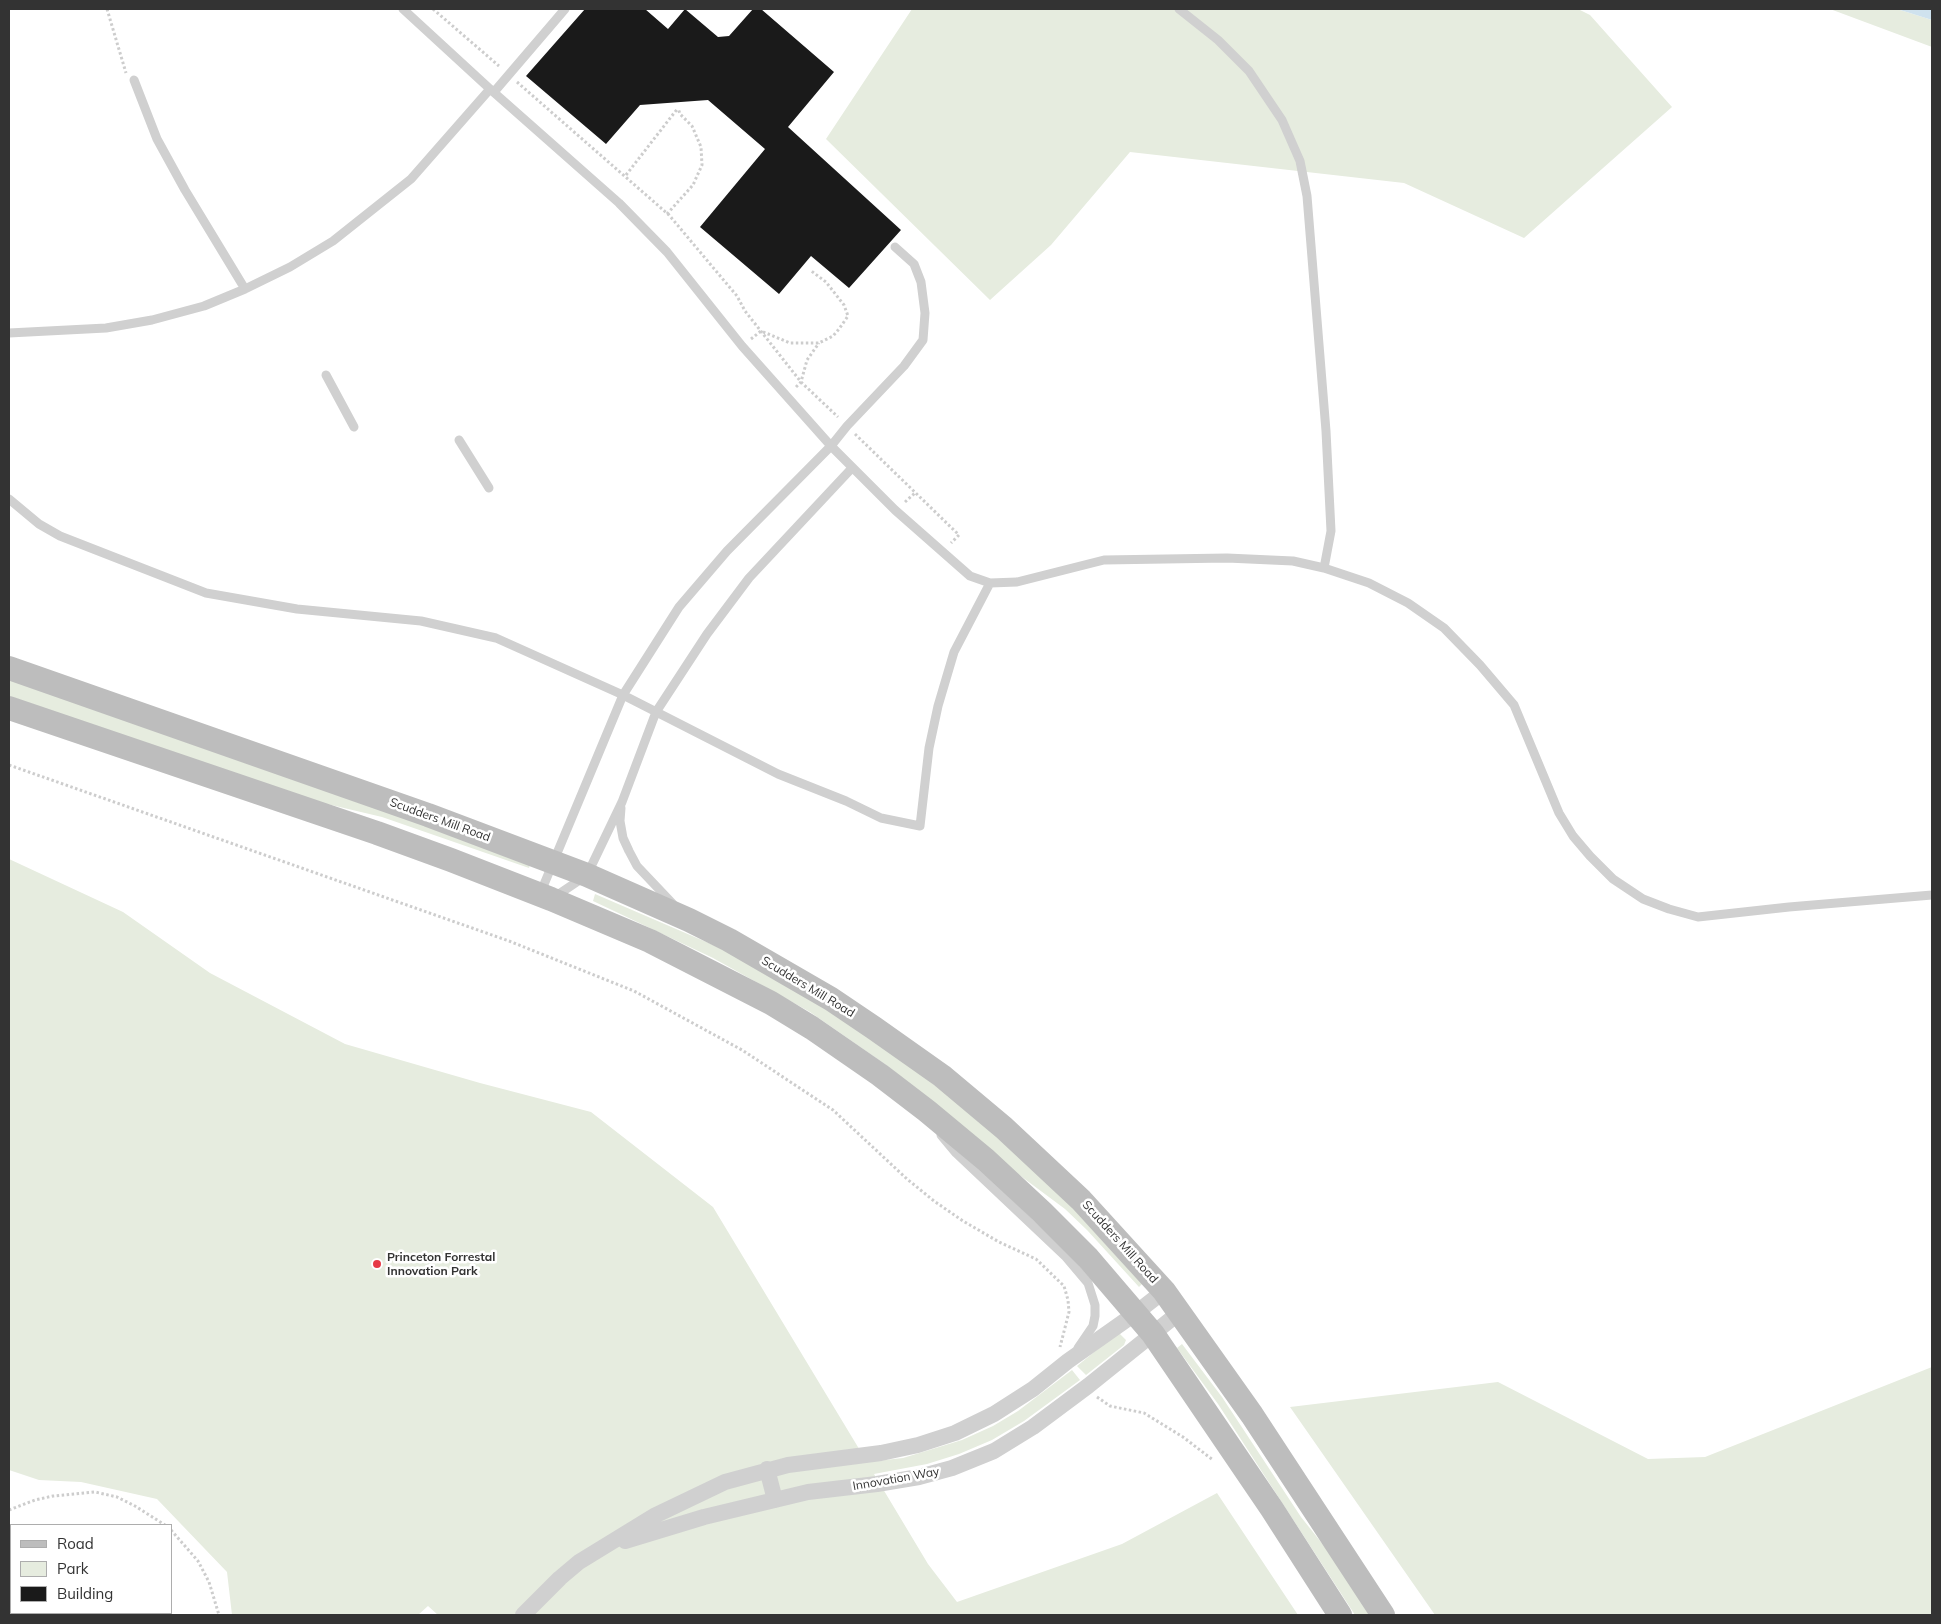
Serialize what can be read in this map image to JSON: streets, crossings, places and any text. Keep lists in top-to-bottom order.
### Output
{
  "streets": {
    "main road": ["Scudders Mill Road"],
    "street": ["Innovation Way"]
  },
  "crossings": [
    ["Scudders Mill Road", "Innovation Way"]
  ],
  "places": ["Princeton Forrestal Innovation Park"],
  "legend": ["Road", "Park", "Building"]
}
